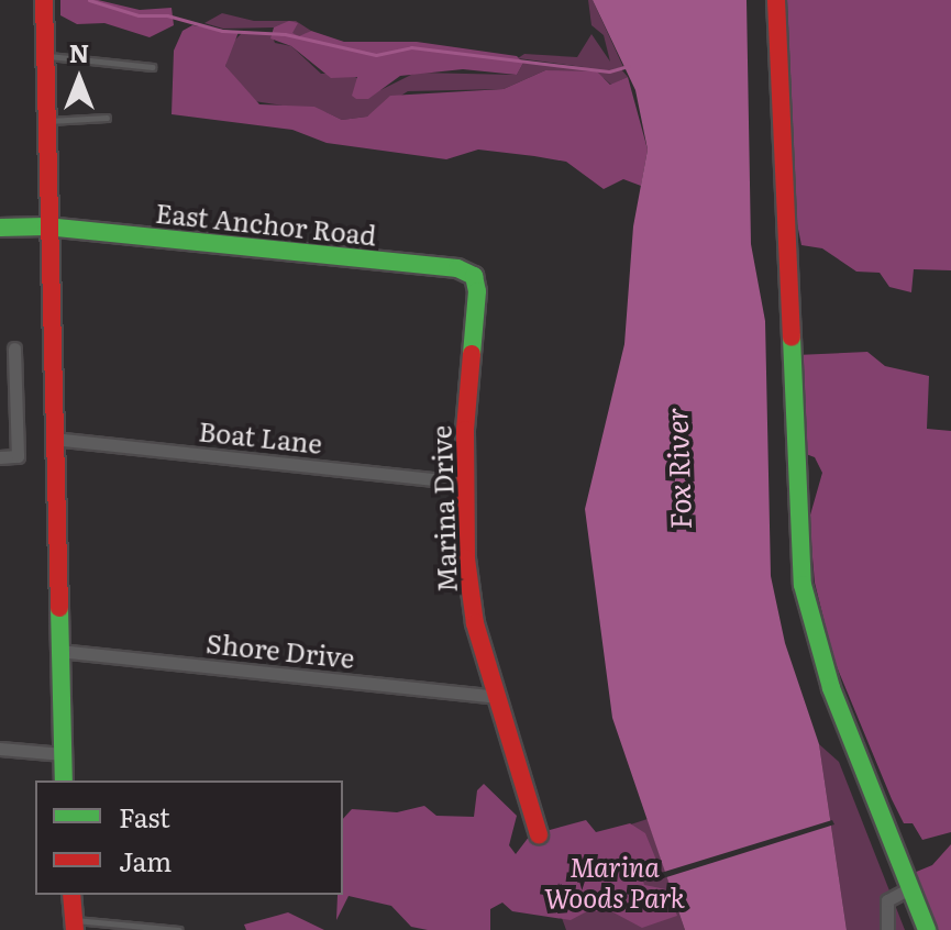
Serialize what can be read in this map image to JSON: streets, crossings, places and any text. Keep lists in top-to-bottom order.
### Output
{
  "streets": {
    "street": [
      "East Anchor Road",
      "Boat Lane",
      "Marina Drive",
      "Shore Drive"
    ]
  },
  "crossings": [
    ["East Anchor Road", "Marina Drive"],
    ["Boat Lane", "Marina Drive"],
    ["Marina Drive", "Shore Drive"]
  ],
  "water": ["Fox River"],
  "parks": ["Marina Woods Park"],
  "legend": ["Fast", "Jam"],
  "north": "top"
}
